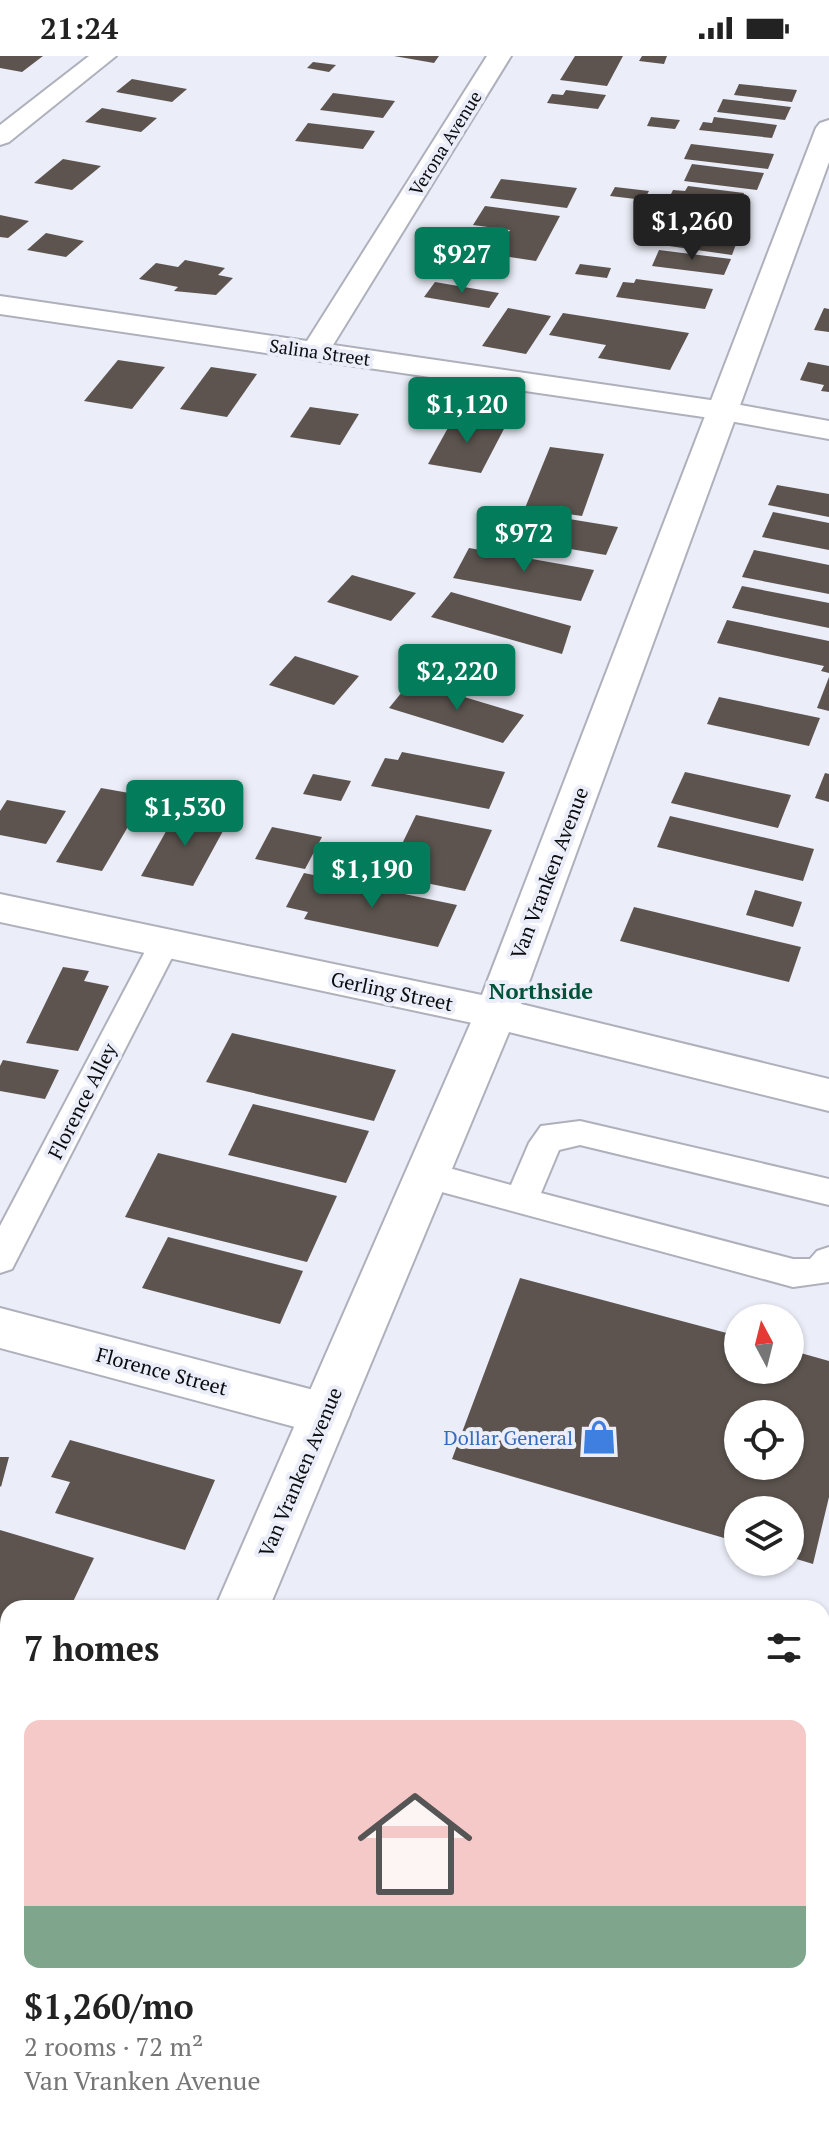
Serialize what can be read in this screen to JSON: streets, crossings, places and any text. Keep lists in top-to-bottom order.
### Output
{
  "streets": {
    "street": [
      "Verona Avenue",
      "Salina Street",
      "Van Vranken Avenue",
      "Gerling Street",
      "Florence Street"
    ],
    "lane": ["Florence Alley"]
  },
  "crossings": [
    ["Verona Avenue", "Salina Street"],
    ["Salina Street", "Van Vranken Avenue"],
    ["Van Vranken Avenue", "Gerling Street"],
    ["Van Vranken Avenue", "Florence Street"],
    ["Gerling Street", "Florence Alley"]
  ],
  "districts": ["Northside"],
  "places": {
    "shop": ["Dollar General"]
  },
  "north": "top",
  "page": {
    "status": "21:24",
    "price": [
      "$1,260",
      "$927",
      "$1,120",
      "$972",
      "$2,220",
      "$1,530",
      "$1,190"
    ],
    "heading": "7 homes",
    "list": [
      {
        "name": "$1,260/mo",
        "note": "2 rooms · 72 m² · Van Vranken Avenue"
      }
    ]
  }
}
